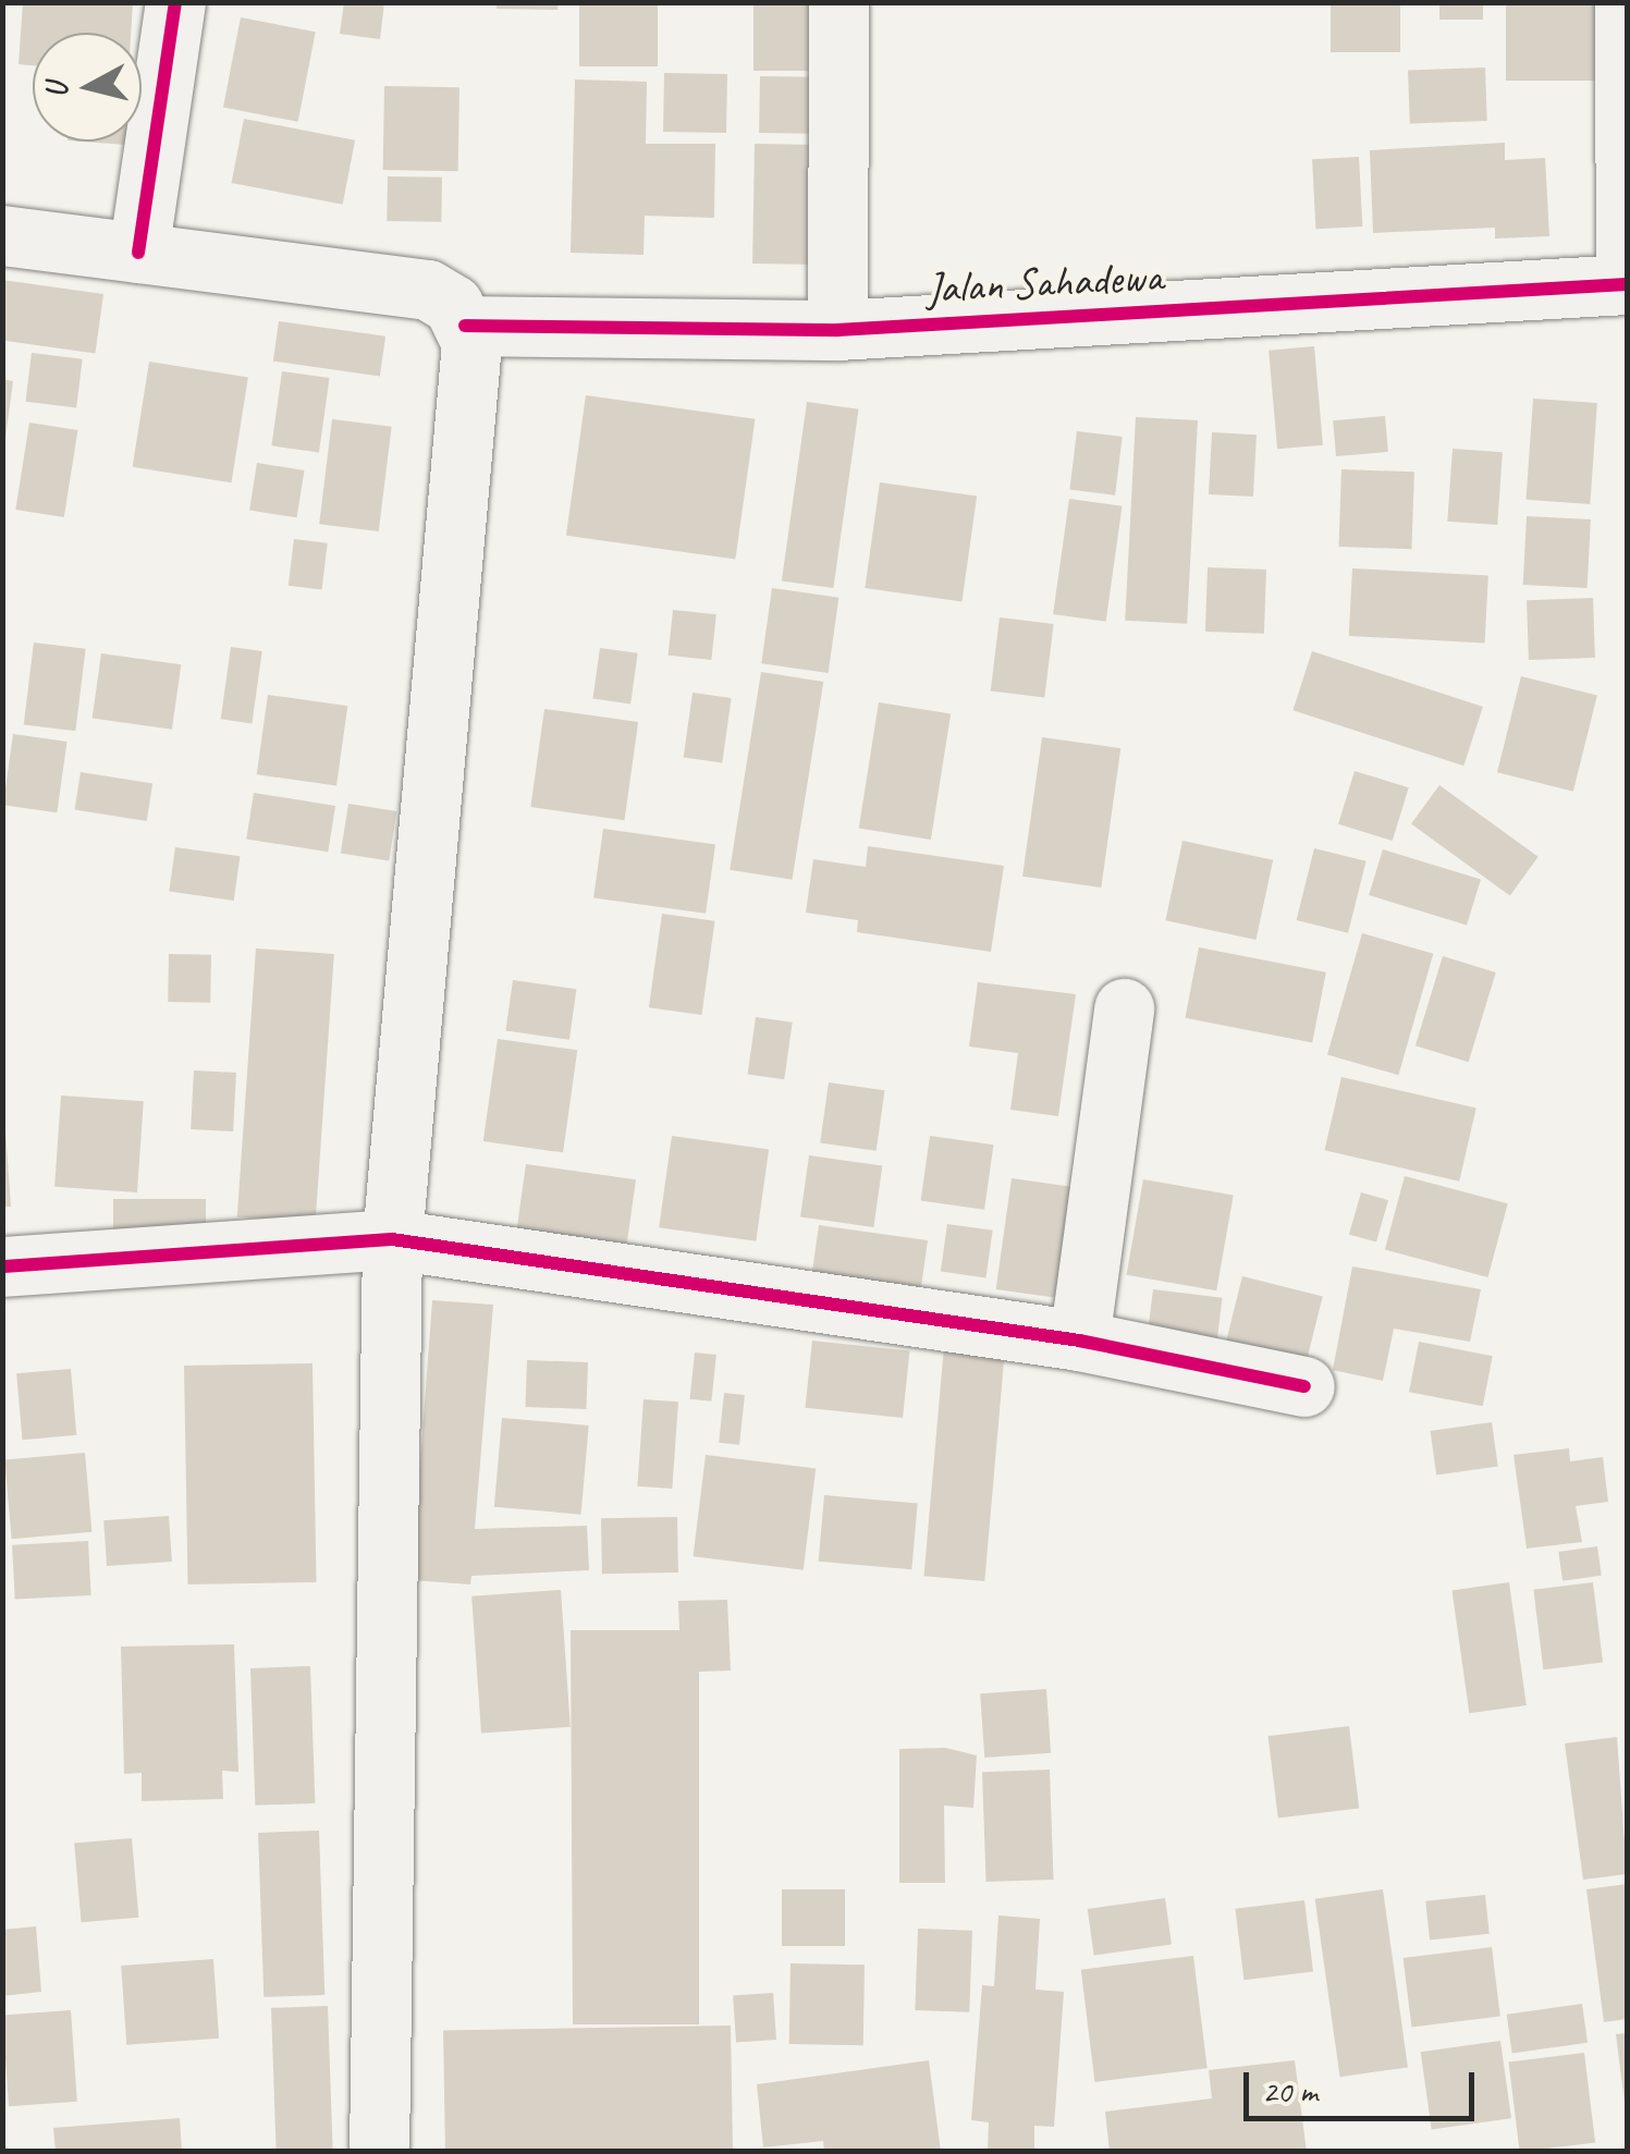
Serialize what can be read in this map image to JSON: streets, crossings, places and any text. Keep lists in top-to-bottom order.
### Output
{
  "streets": {
    "street": ["Jalan Sahadewa"]
  },
  "scale_bar": "20 m",
  "north": "left"
}
